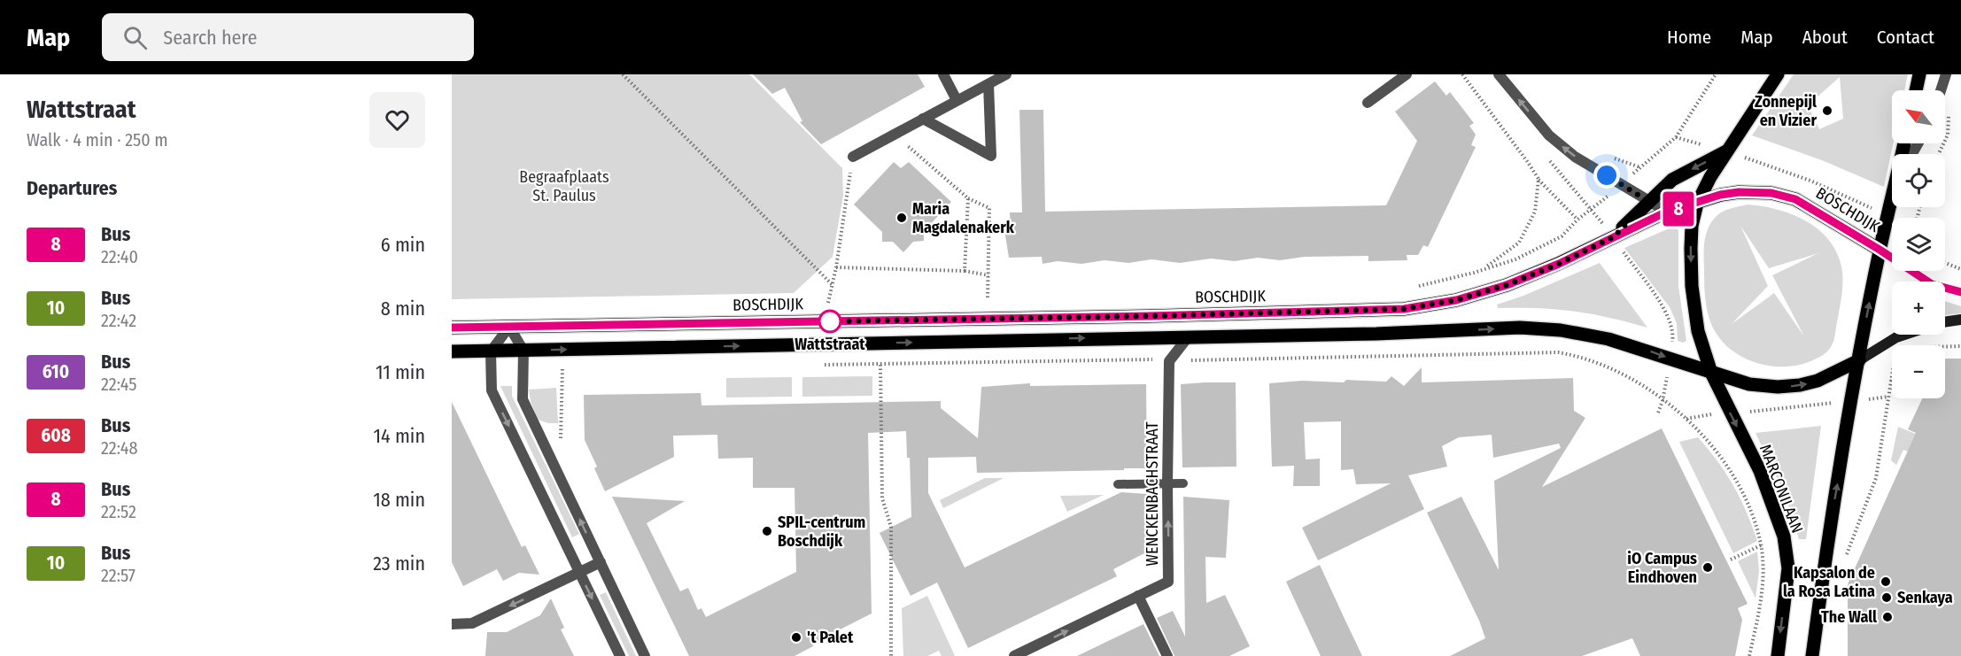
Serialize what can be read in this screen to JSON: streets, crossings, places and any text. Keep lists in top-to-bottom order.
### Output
{
  "streets": {
    "main road": ["BOSCHDIJK", "MARCONILAAN"],
    "street": ["WENCKENBACHSTRAAT"]
  },
  "crossings": [
    ["BOSCHDIJK", "MARCONILAAN"]
  ],
  "one_way": ["WENCKENBACHSTRAAT"],
  "parks": ["Begraafplaats St. Paulus"],
  "places": [
    "Zonnepijl en Vizier",
    "Maria Magdalenakerk",
    "Wattstraat",
    "SPIL-centrum Boschdijk",
    "iO Campus Eindhoven",
    "Kapsalon de la Rosa Latina",
    "Senkaya",
    "The Wall",
    "'t Palet"
  ],
  "lines": ["bus line 8"],
  "north": "top left",
  "page": {
    "header": "Map",
    "search": "Search here",
    "nav": [
      "Home",
      "Map",
      "About",
      "Contact"
    ],
    "heading": [
      ["Wattstraat", "Walk · 4 min · 250 m"],
      "Departures"
    ],
    "on_map": "8",
    "map_buttons": ["+", "−"],
    "list": [
      {
        "mark": "8",
        "name": "Bus",
        "note": "22:40",
        "value": "6 min"
      },
      {
        "mark": "10",
        "name": "Bus",
        "note": "22:42",
        "value": "8 min"
      },
      {
        "mark": "610",
        "name": "Bus",
        "note": "22:45",
        "value": "11 min"
      },
      {
        "mark": "608",
        "name": "Bus",
        "note": "22:48",
        "value": "14 min"
      },
      {
        "mark": "8",
        "name": "Bus",
        "note": "22:52",
        "value": "18 min"
      },
      {
        "mark": "10",
        "name": "Bus",
        "note": "22:57",
        "value": "23 min"
      }
    ]
  }
}
